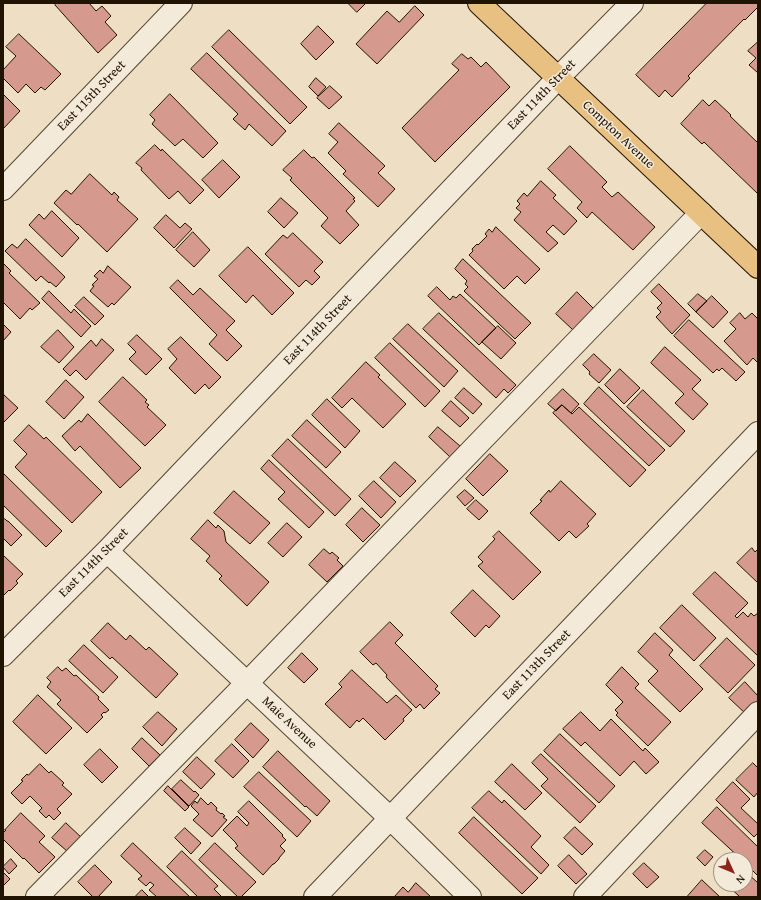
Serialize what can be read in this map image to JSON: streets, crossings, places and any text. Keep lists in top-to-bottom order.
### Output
{
  "streets": {
    "main road": ["Compton Avenue"],
    "street": [
      "East 114th Street",
      "East 115th Street",
      "East 113th Street",
      "Maie Avenue"
    ]
  },
  "crossings": [
    ["East 114th Street", "Compton Avenue"],
    ["East 114th Street", "Maie Avenue"],
    ["East 113th Street", "Maie Avenue"]
  ],
  "north": "bottom right"
}
